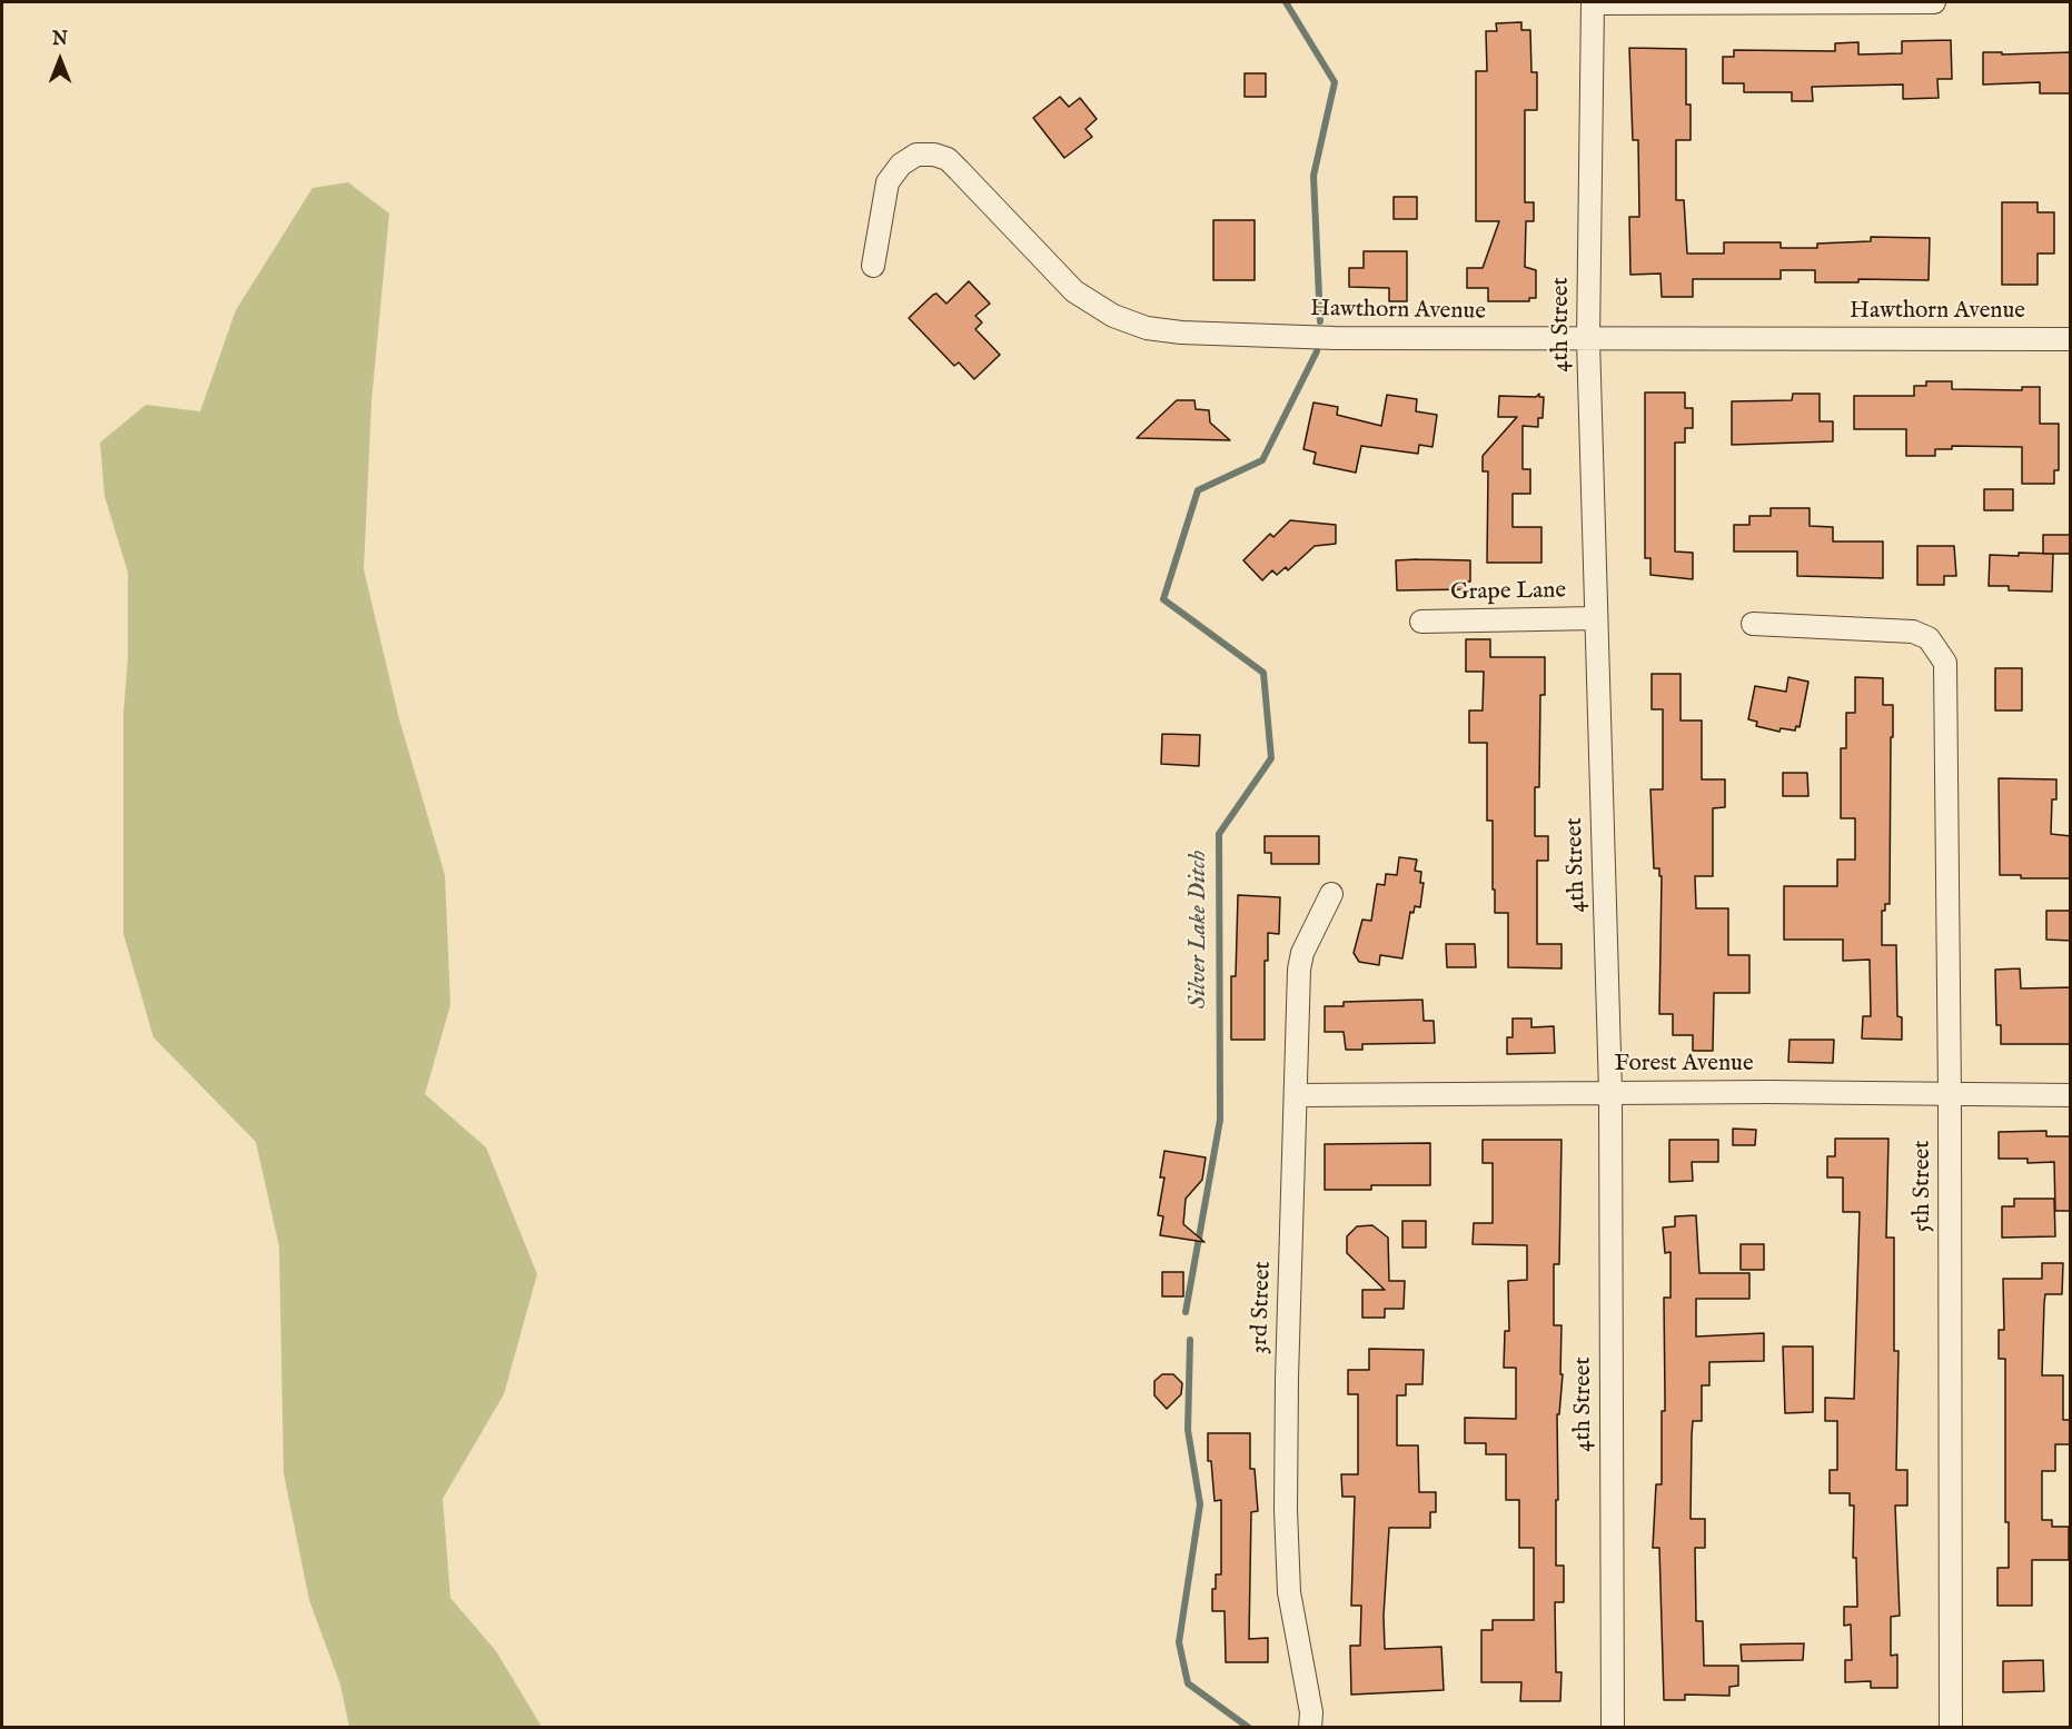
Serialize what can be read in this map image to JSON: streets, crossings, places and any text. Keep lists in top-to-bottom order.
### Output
{
  "streets": {
    "street": [
      "Hawthorn Avenue",
      "4th Street",
      "Grape Lane",
      "Forest Avenue",
      "5th Street",
      "3rd Street"
    ]
  },
  "crossings": [
    ["Hawthorn Avenue", "4th Street"],
    ["4th Street", "Grape Lane"],
    ["4th Street", "Forest Avenue"],
    ["Forest Avenue", "5th Street"],
    ["Forest Avenue", "3rd Street"]
  ],
  "water": ["Silver Lake Ditch"],
  "north": "top"
}
